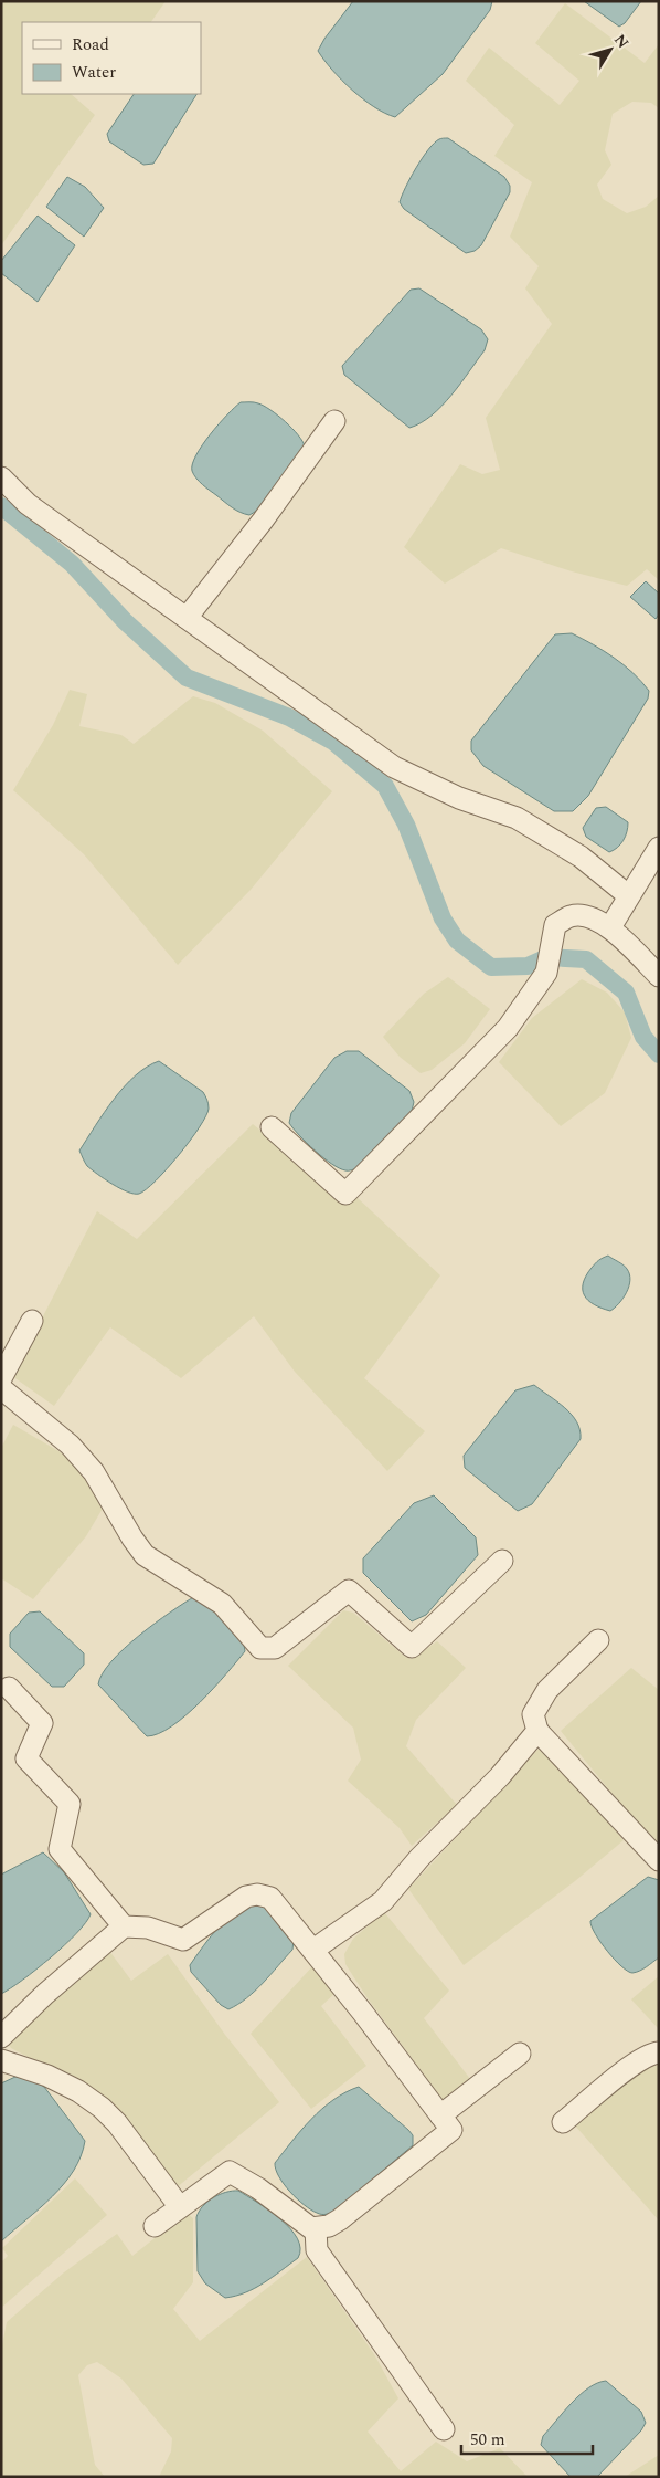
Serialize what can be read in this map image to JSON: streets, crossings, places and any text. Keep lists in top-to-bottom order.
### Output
{
  "legend": ["Road", "Water"],
  "scale_bar": "50 m",
  "north": "top right"
}
